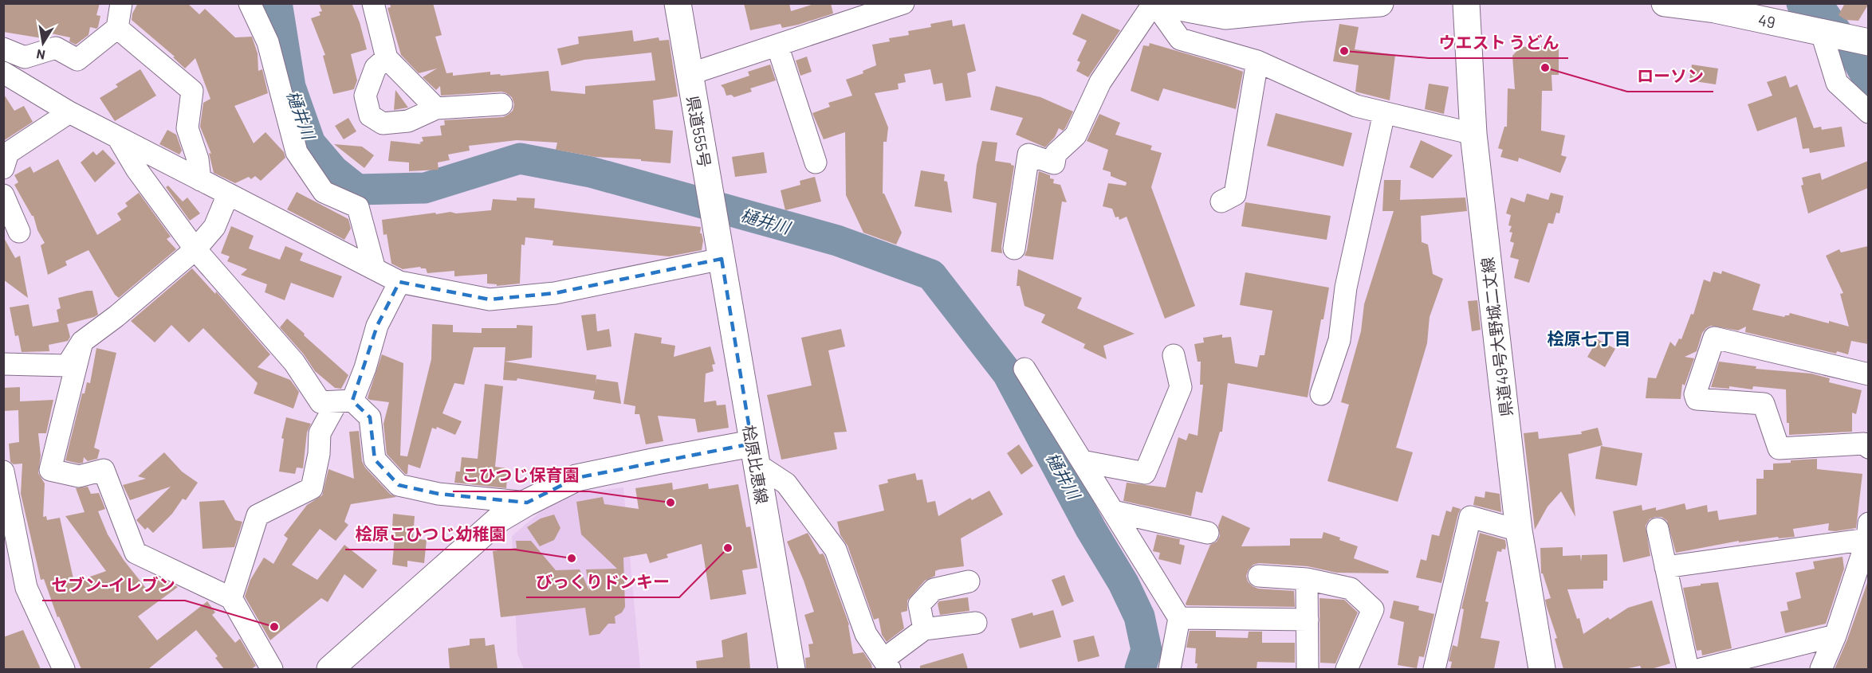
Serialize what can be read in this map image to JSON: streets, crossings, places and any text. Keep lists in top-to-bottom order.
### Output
{
  "streets": {
    "main road": [
      "49",
      "県道555号",
      "県道49号大野城二丈線",
      "桧原比恵線"
    ]
  },
  "crossings": [
    ["県道555号", "桧原比恵線"]
  ],
  "districts": ["桧原七丁目"],
  "water": ["樋井川"],
  "places": [
    "ウエスト うどん",
    "ローソン",
    "こひつじ保育園",
    "びっくりドンキー",
    "桧原こひつじ幼稚園",
    "セブン-イレブン"
  ],
  "north": "bottom"
}
